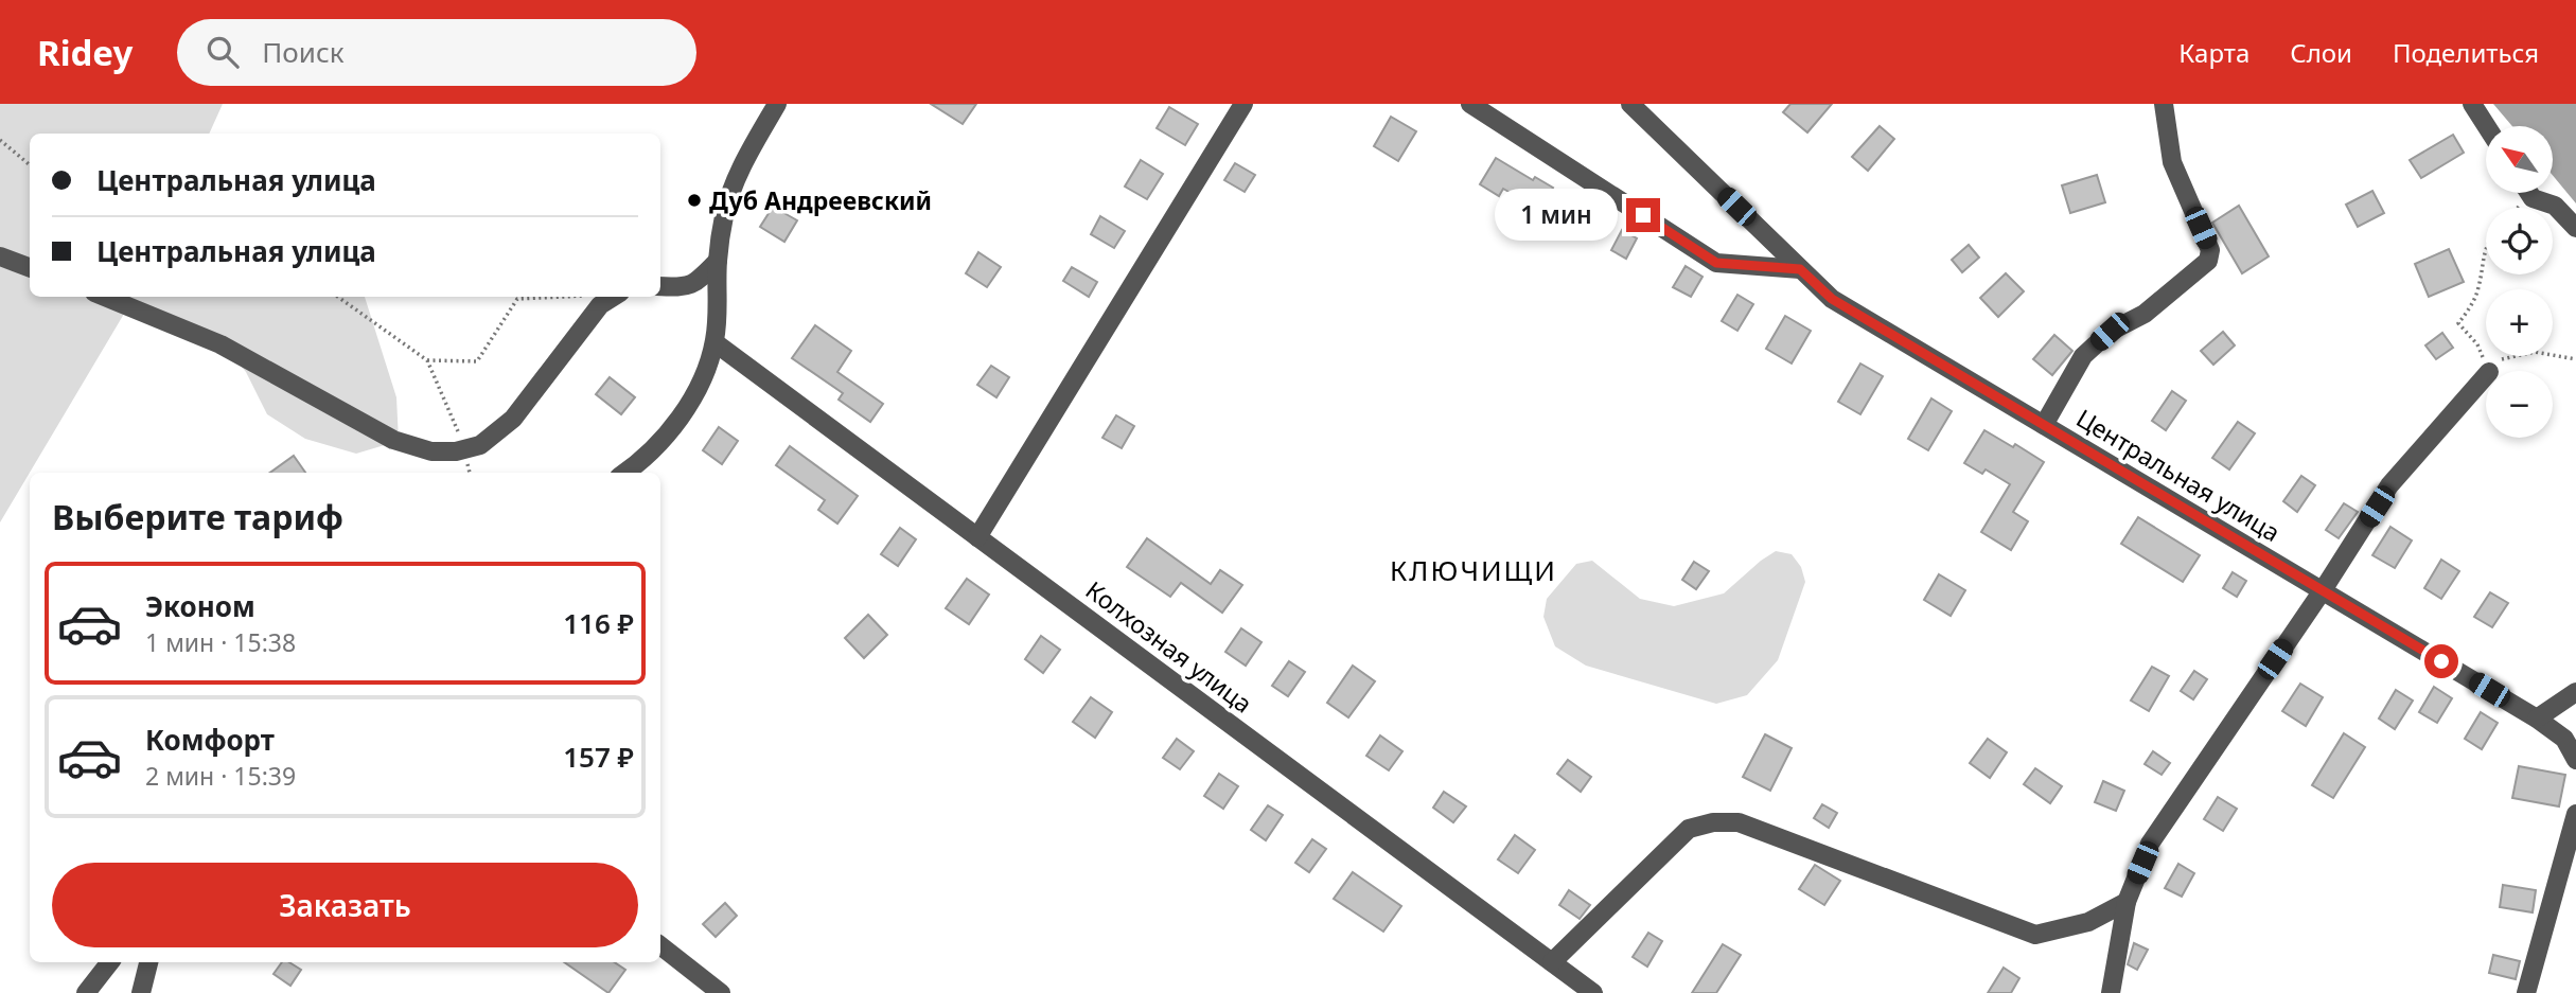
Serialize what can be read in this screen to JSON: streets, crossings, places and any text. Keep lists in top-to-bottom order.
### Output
{
  "streets": {
    "street": ["Центральная улица", "Колхозная улица"]
  },
  "districts": ["КЛЮЧИЩИ"],
  "places": ["Дуб Андреевский"],
  "north": "top left",
  "page": {
    "header": "Ridey",
    "search": "Поиск",
    "nav": ["Карта", "Слои", "Поделиться"],
    "map_buttons": ["+", "−"],
    "banner": ["Центральная улица", "Центральная улица"],
    "bubble": "1 мин",
    "heading": "Выберите тариф",
    "list": [
      {
        "name": "Эконом",
        "note": "1 мин · 15:38",
        "value": "116 ₽"
      },
      {
        "name": "Комфорт",
        "note": "2 мин · 15:39",
        "value": "157 ₽"
      }
    ],
    "buttons": "Заказать"
  }
}
